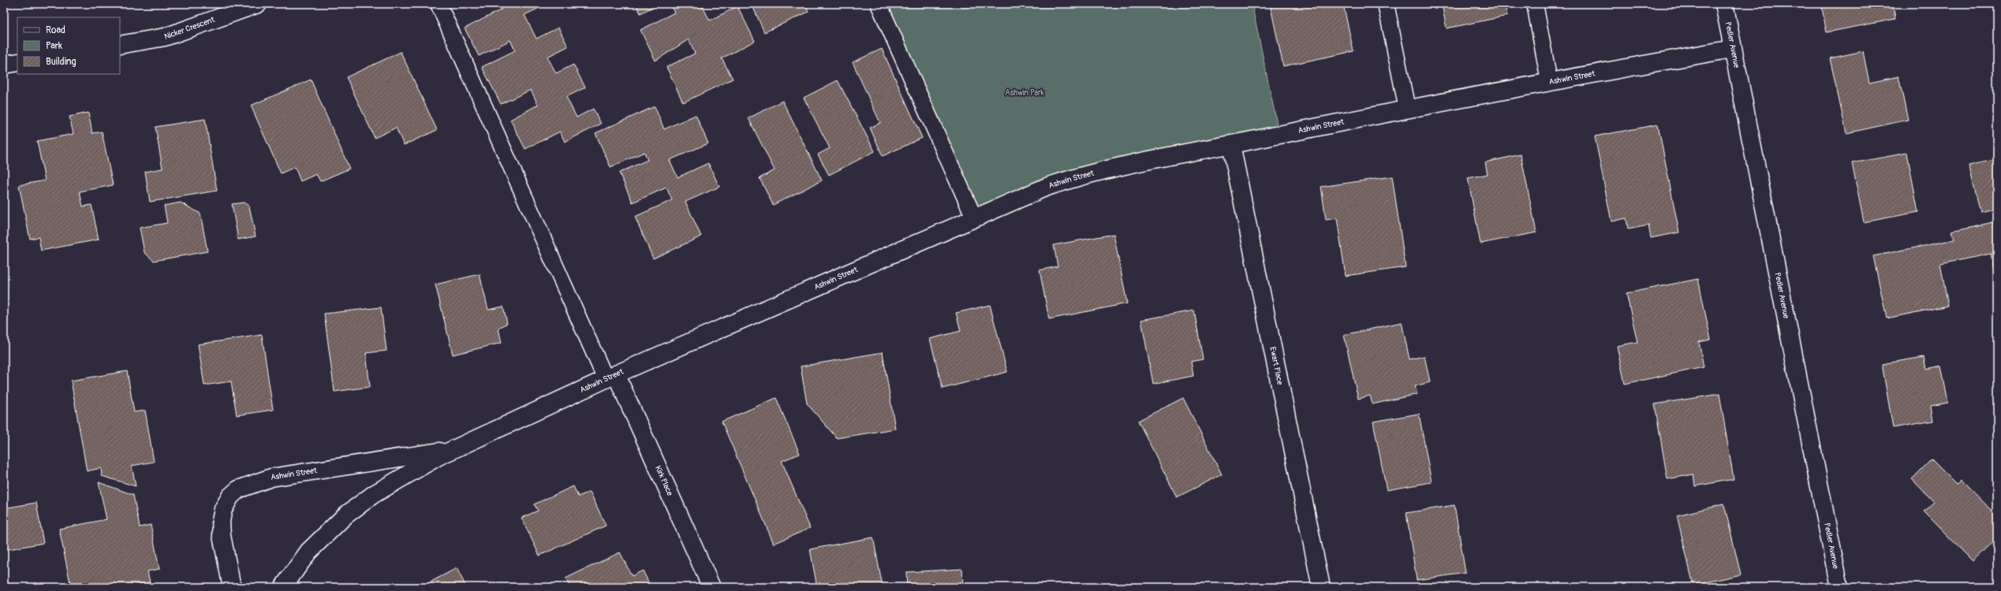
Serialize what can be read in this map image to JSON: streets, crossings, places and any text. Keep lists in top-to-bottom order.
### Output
{
  "streets": {
    "street": [
      "Nicker Crescent",
      "Pedler Avenue",
      "Ashwin Street",
      "Ewart Place",
      "Kirk Place"
    ]
  },
  "crossings": [
    ["Pedler Avenue", "Ashwin Street"],
    ["Ashwin Street", "Ewart Place"],
    ["Ashwin Street", "Kirk Place"]
  ],
  "parks": ["Ashwin Park"],
  "legend": ["Road", "Park", "Building"]
}
